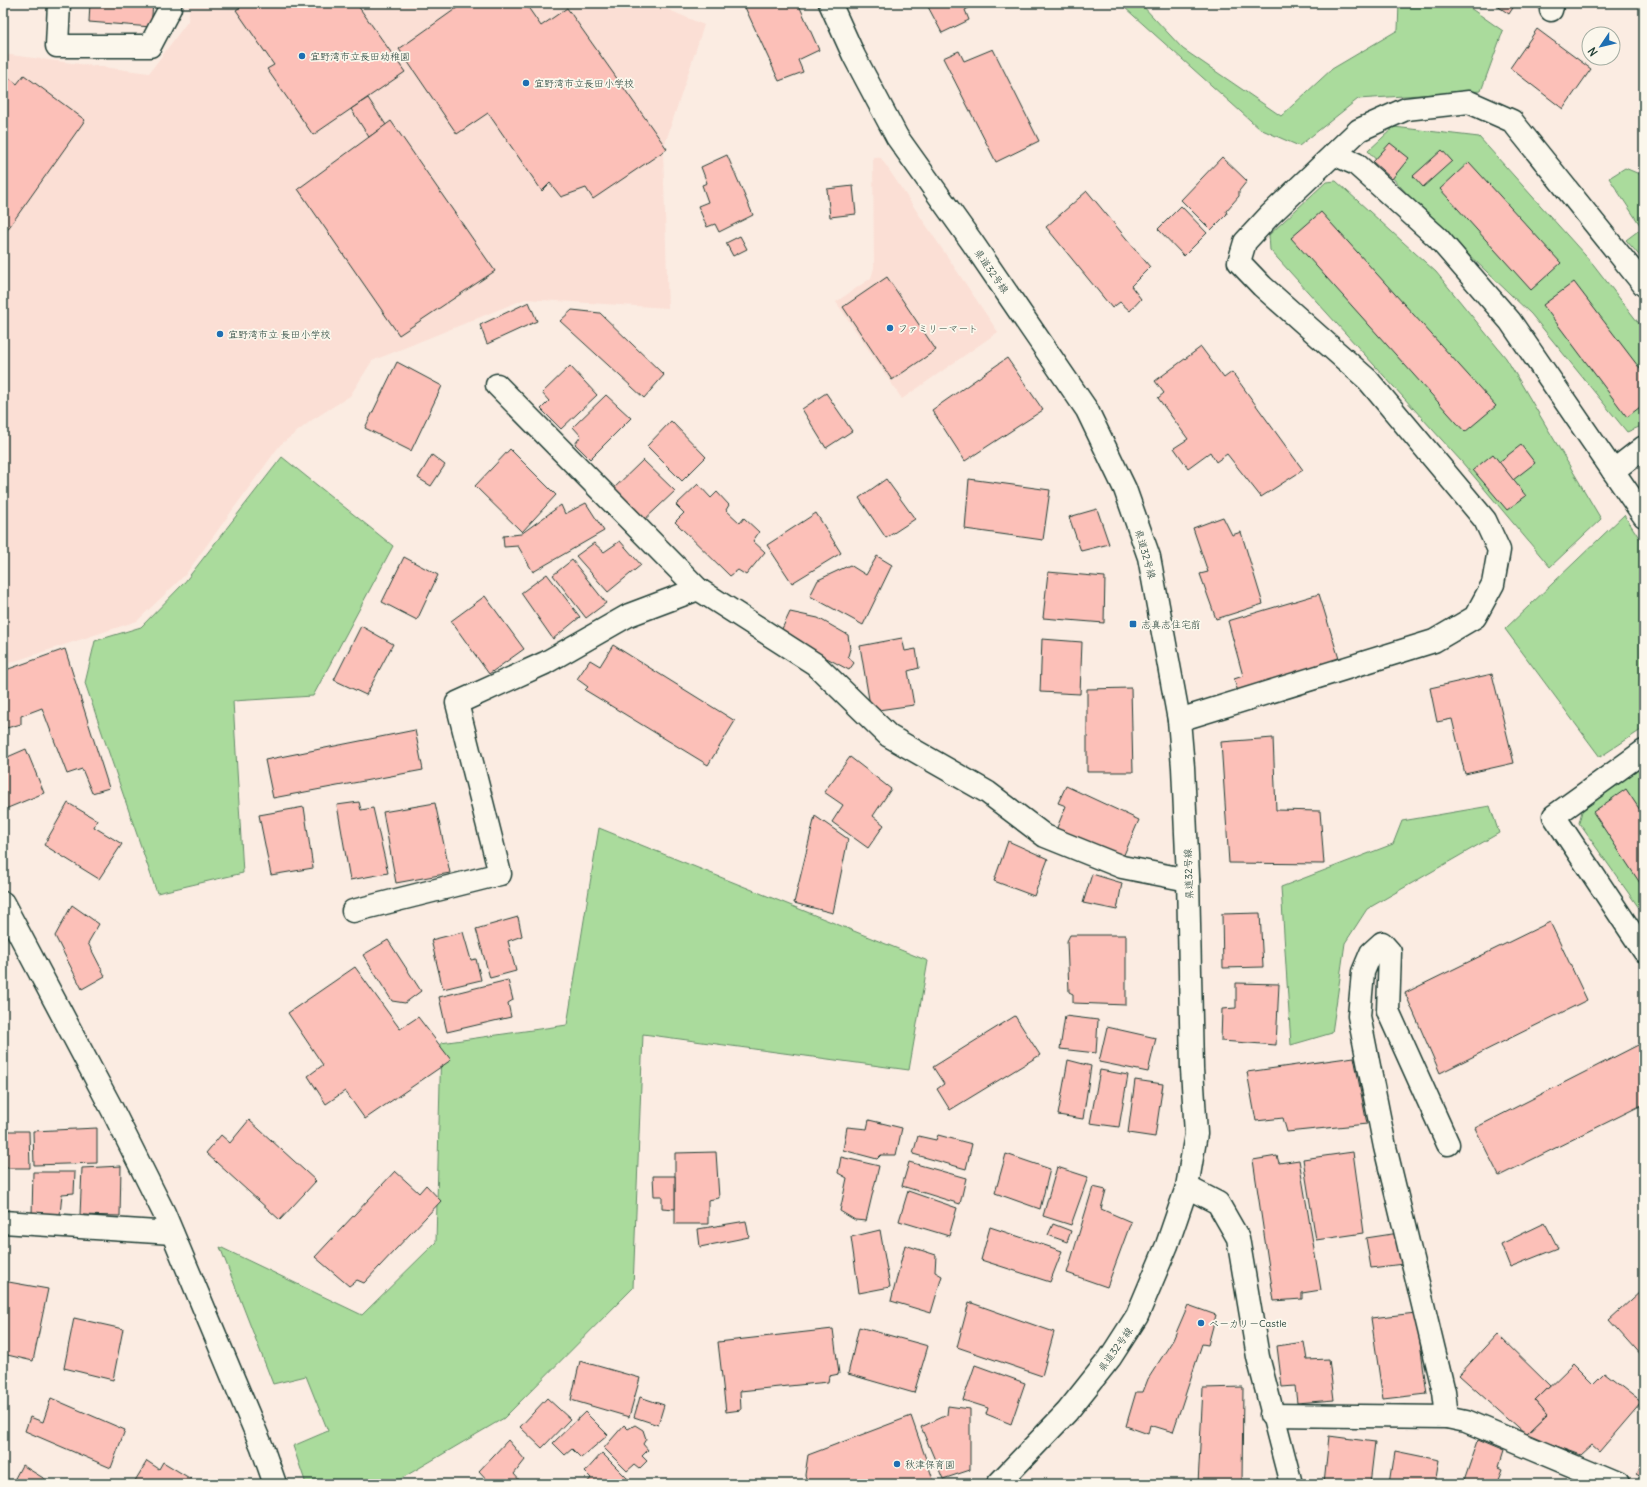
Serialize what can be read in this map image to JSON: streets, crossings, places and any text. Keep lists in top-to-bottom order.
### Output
{
  "streets": {
    "street": ["県道32号線"]
  },
  "places": {
    "other": [
      "宜野湾市立長田幼稚園",
      "宜野湾市立長田小学校",
      "ファミリーマート",
      "宜野湾市立 長田小学校",
      "ベーカリーCastle",
      "秋津保育園"
    ],
    "transit": ["志真志住宅前"]
  },
  "north": "bottom left"
}
